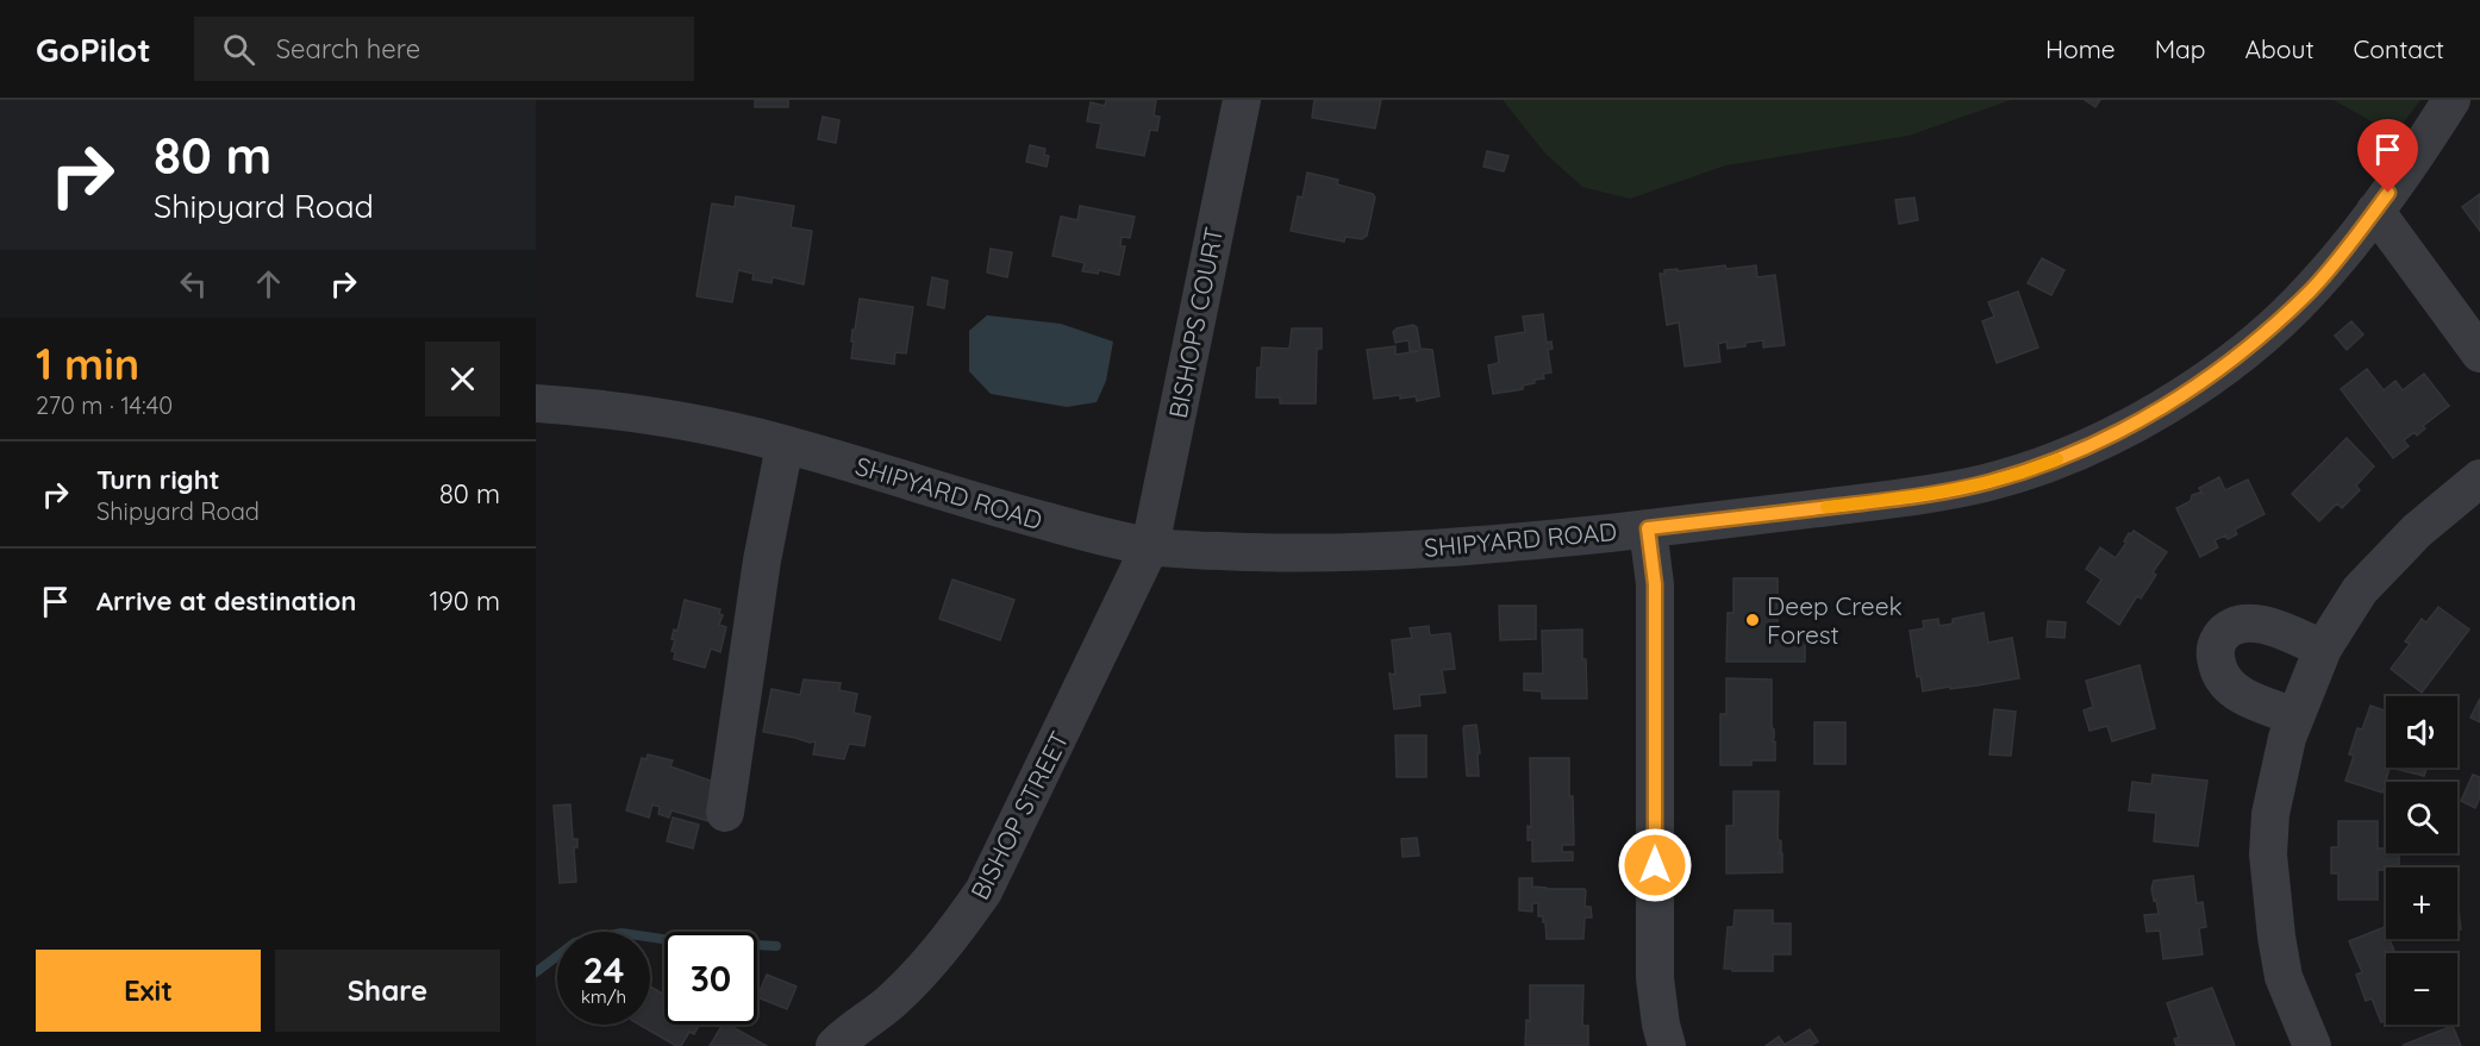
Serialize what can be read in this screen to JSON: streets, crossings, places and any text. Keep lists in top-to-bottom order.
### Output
{
  "streets": {
    "street": ["BISHOPS COURT", "SHIPYARD ROAD", "BISHOP STREET"]
  },
  "crossings": [
    ["BISHOPS COURT", "SHIPYARD ROAD"],
    ["BISHOPS COURT", "BISHOP STREET"],
    ["SHIPYARD ROAD", "BISHOP STREET"]
  ],
  "places": ["Deep Creek Forest"],
  "page": {
    "header": "GoPilot",
    "search": "Search here",
    "nav": [
      "Home",
      "Map",
      "About",
      "Contact"
    ],
    "turn": ["80 m", "Shipyard Road"],
    "heading": ["1 min", "270 m · 14:40"],
    "list": [
      {
        "name": "Turn right",
        "note": "Shipyard Road",
        "value": "80 m"
      },
      {
        "name": "Arrive at destination",
        "value": "190 m"
      }
    ],
    "map_buttons": ["+", "−"],
    "speed": "24 km/h",
    "limit": "30",
    "buttons": ["Exit", "Share"]
  }
}
